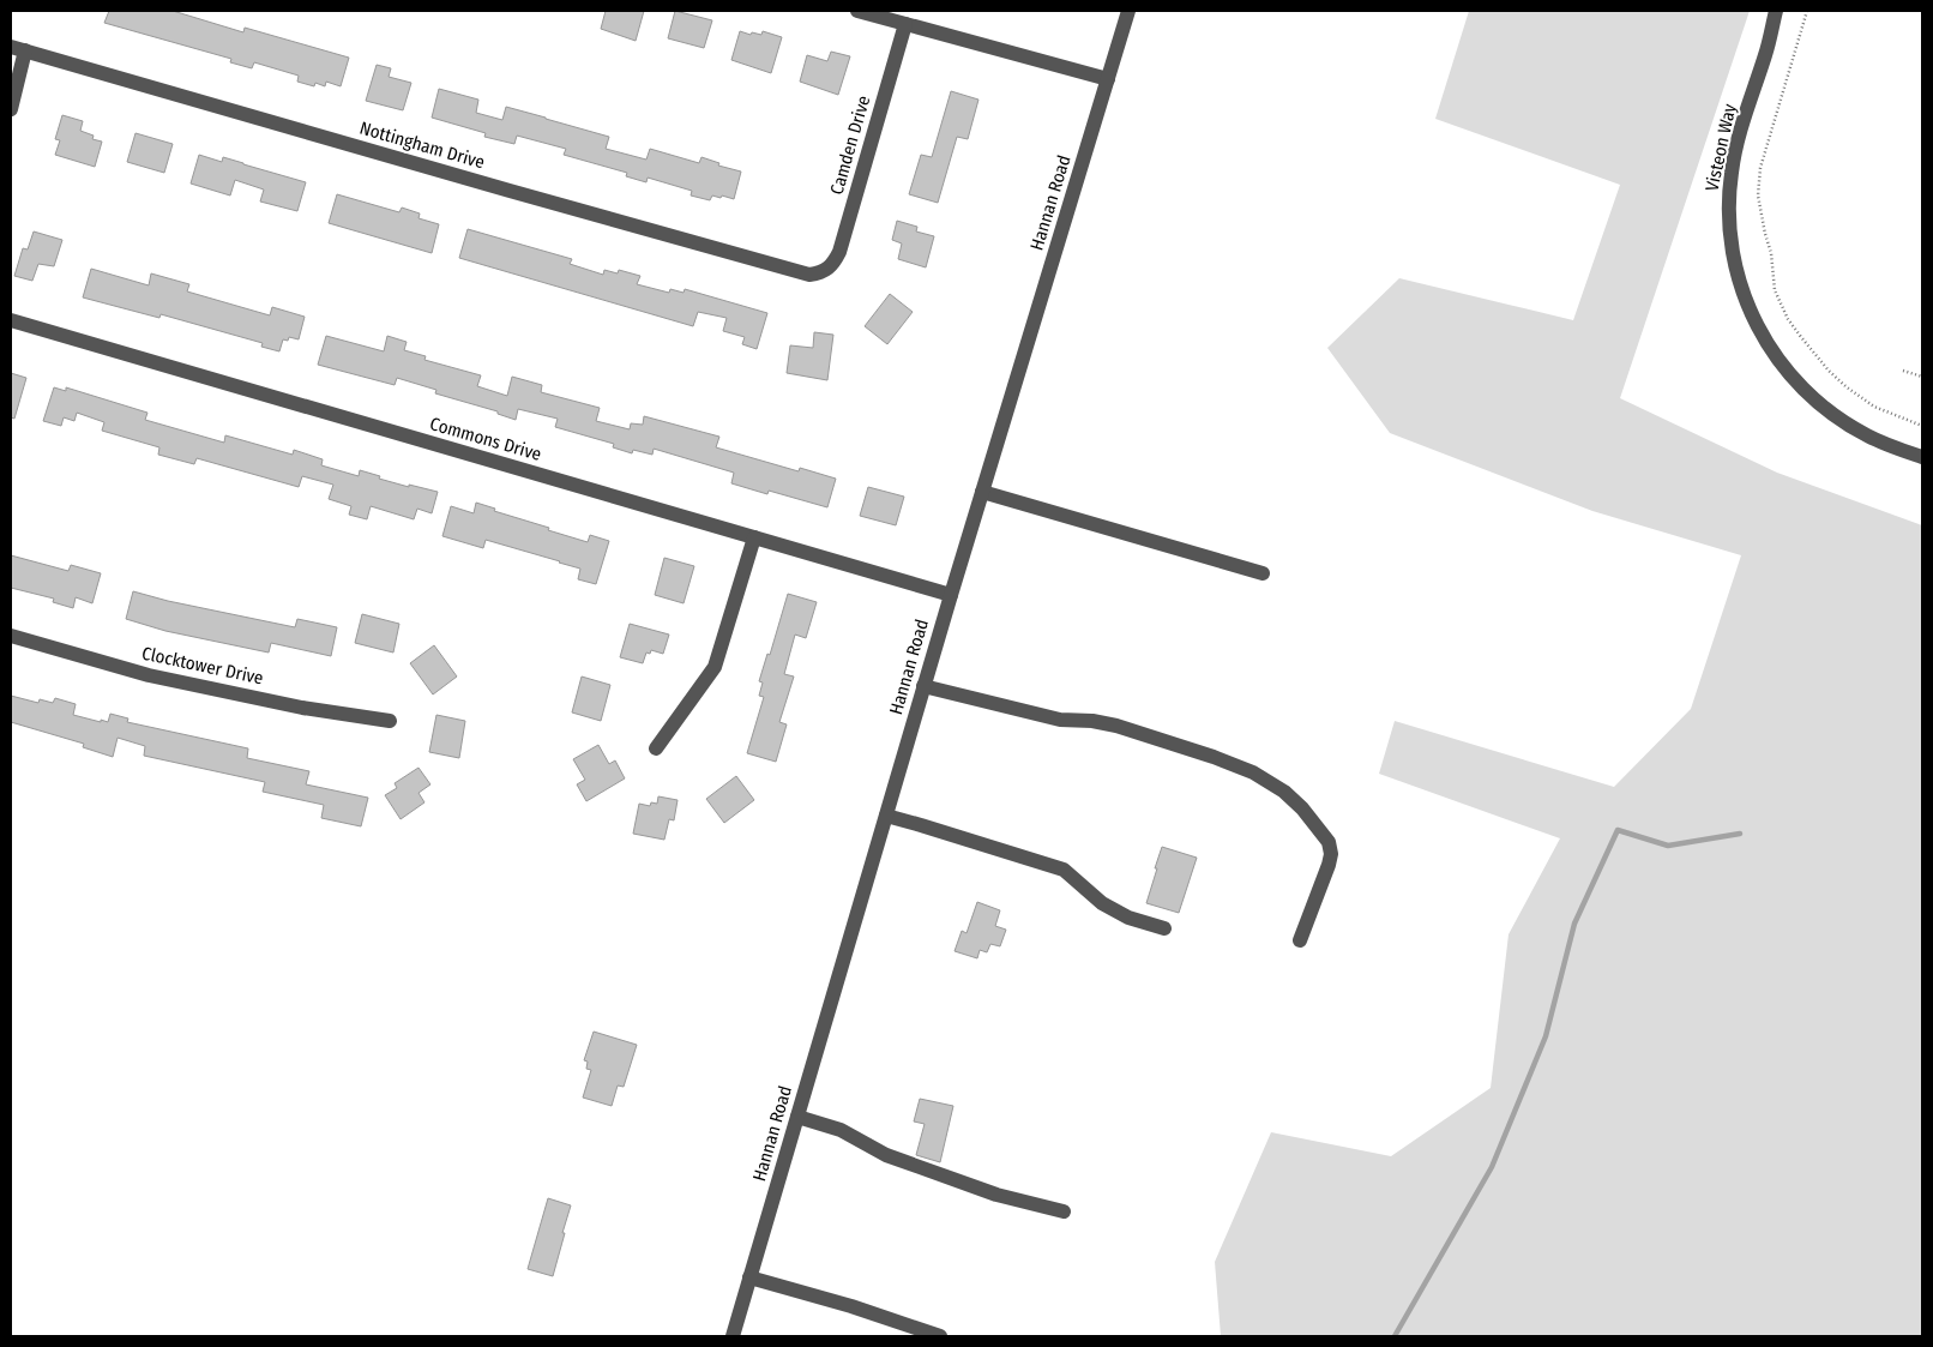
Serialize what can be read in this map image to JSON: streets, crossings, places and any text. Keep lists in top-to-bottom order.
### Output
{
  "streets": {
    "street": [
      "Nottingham Drive",
      "Camden Drive",
      "Visteon Way",
      "Hannan Road",
      "Commons Drive",
      "Clocktower Drive"
    ]
  },
  "crossings": [
    ["Nottingham Drive", "Camden Drive"],
    ["Hannan Road", "Commons Drive"]
  ]
}
